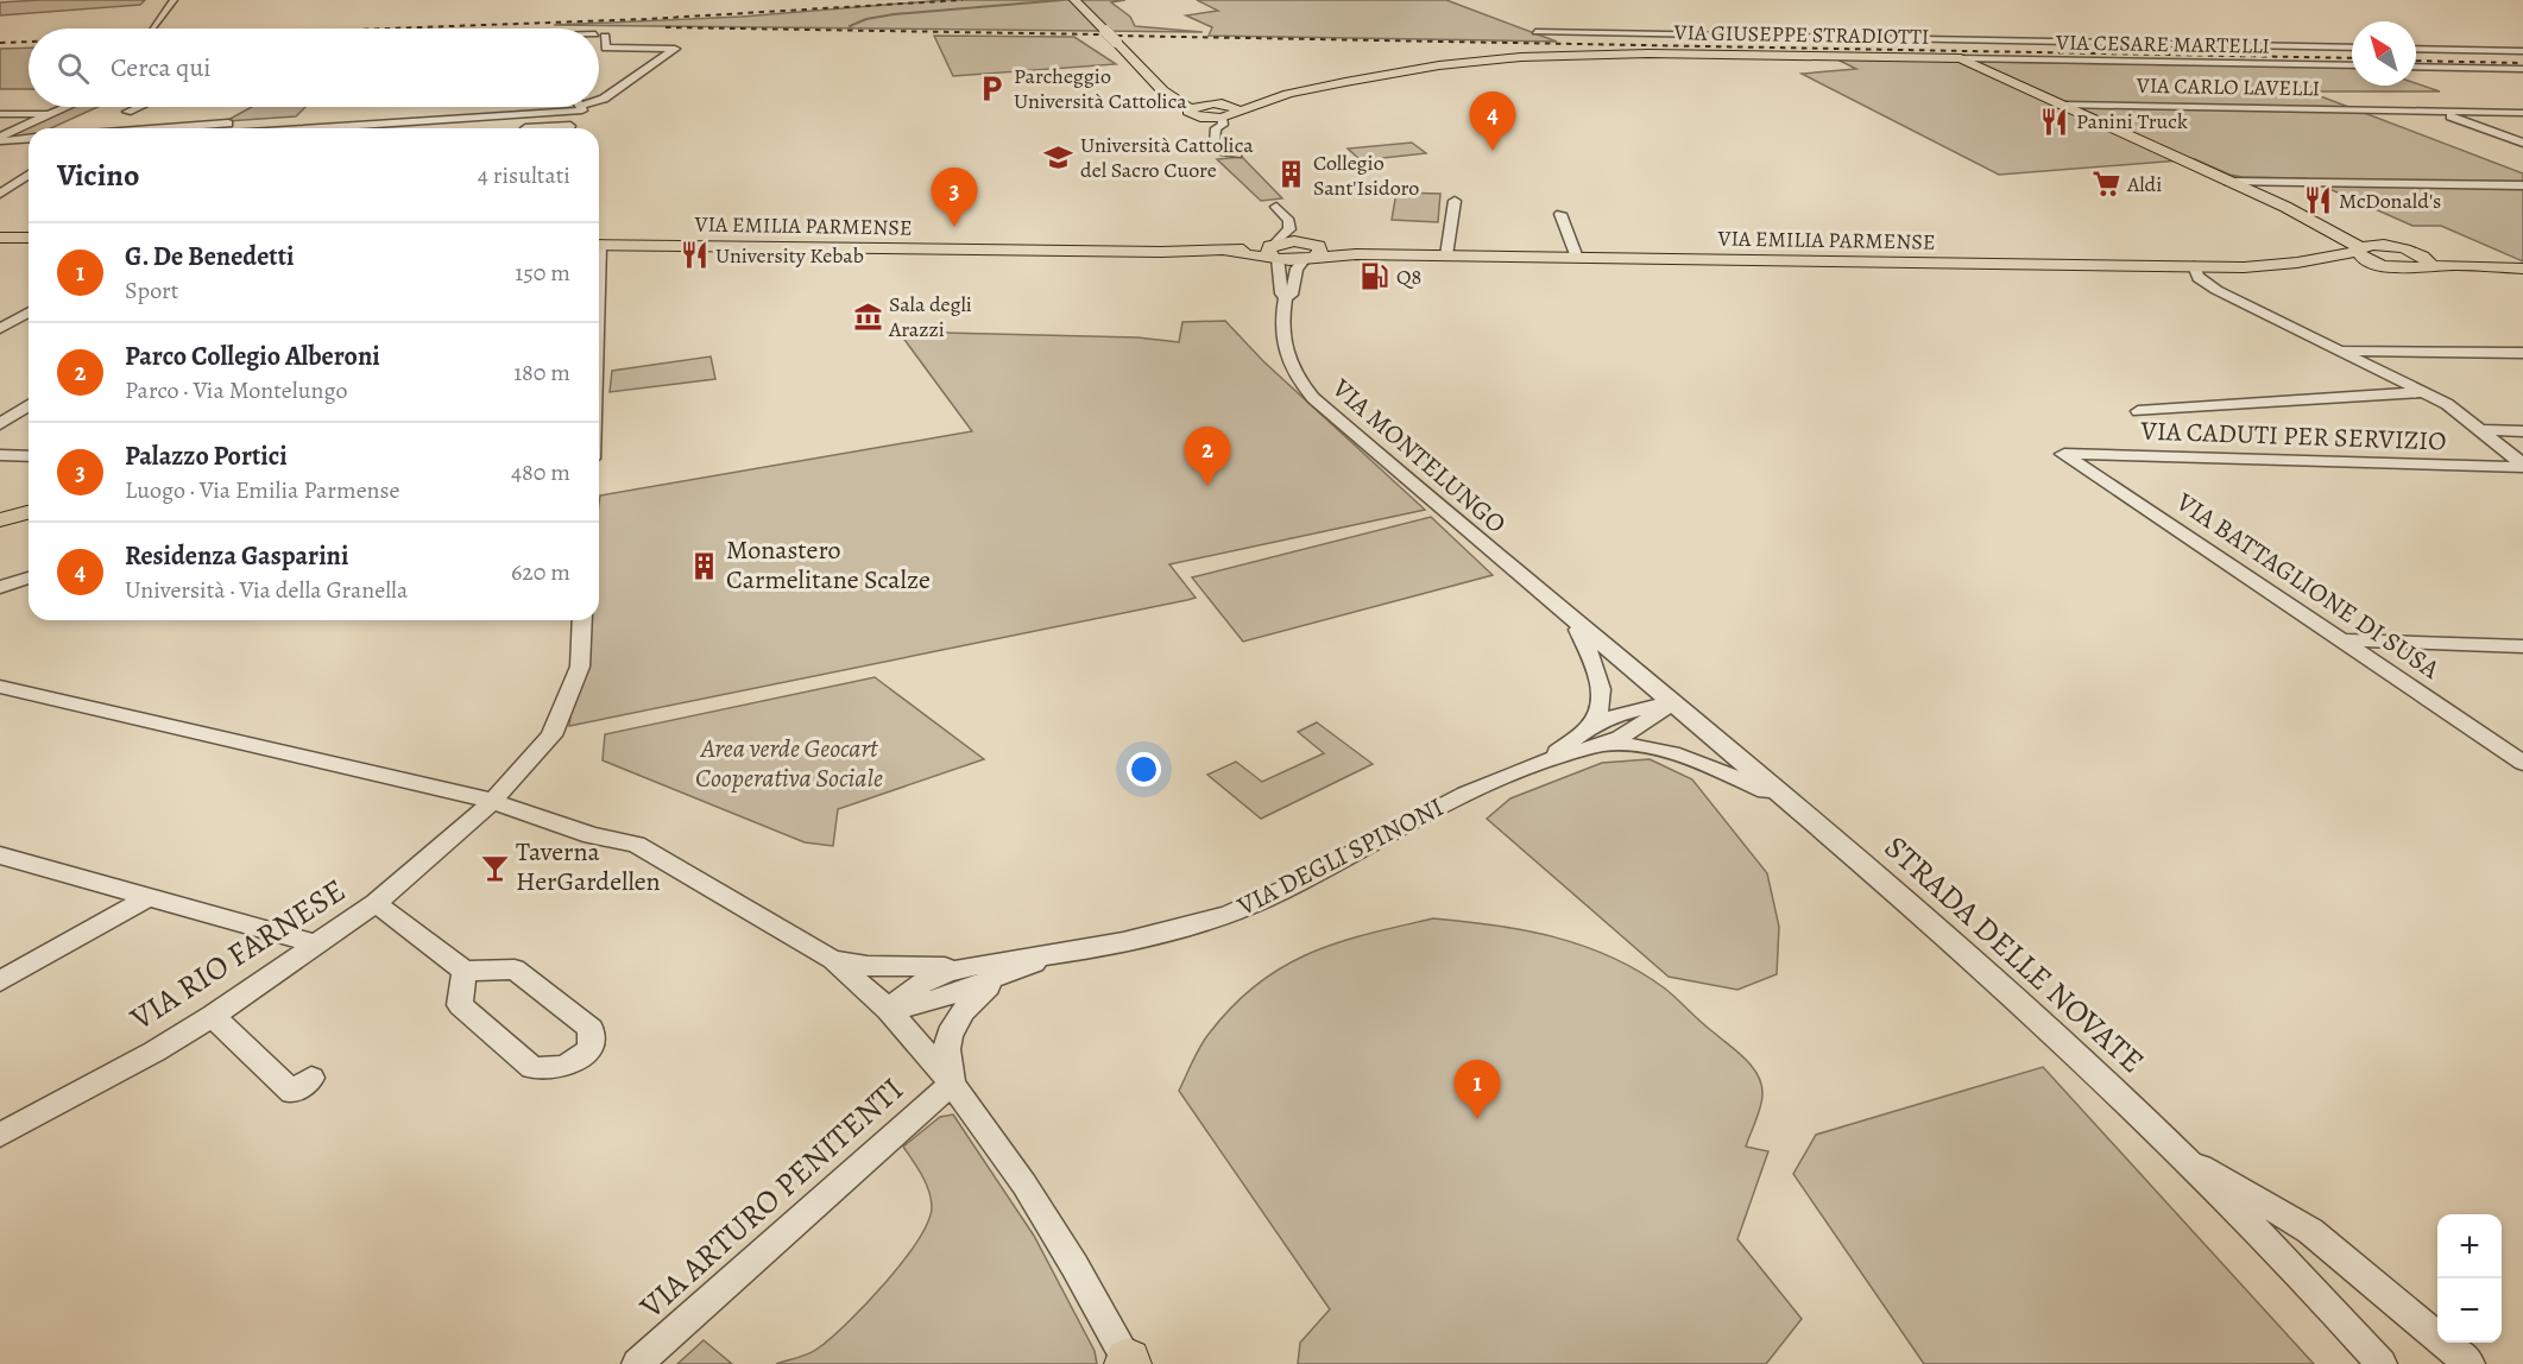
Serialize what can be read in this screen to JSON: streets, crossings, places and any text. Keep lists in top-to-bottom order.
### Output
{
  "streets": {
    "main road": ["VIA GIUSEPPE STRADIOTTI", "VIA EMILIA PARMENSE"],
    "street": [
      "VIA CESARE MARTELLI",
      "VIA CARLO LAVELLI",
      "VIA CADUTI PER SERVIZIO",
      "VIA MONTELUNGO",
      "VIA BATTAGLIONE DI SUSA",
      "VIA DEGLI SPINONI",
      "VIA RIO FARNESE",
      "STRADA DELLE NOVATE",
      "VIA ARTURO PENITENTI"
    ]
  },
  "crossings": [
    ["VIA GIUSEPPE STRADIOTTI", "VIA CESARE MARTELLI"],
    ["VIA GIUSEPPE STRADIOTTI", "VIA CARLO LAVELLI"],
    ["VIA GIUSEPPE STRADIOTTI", "VIA EMILIA PARMENSE"],
    ["VIA EMILIA PARMENSE", "VIA MONTELUNGO"],
    ["VIA CADUTI PER SERVIZIO", "VIA BATTAGLIONE DI SUSA"],
    ["VIA MONTELUNGO", "STRADA DELLE NOVATE"],
    ["VIA DEGLI SPINONI", "STRADA DELLE NOVATE"]
  ],
  "parks": ["Area verde Geocart Cooperativa Sociale"],
  "places": {
    "parking": ["Parcheggio Università Cattolica"],
    "restaurant": ["Panini Truck", "McDonald's", "University Kebab"],
    "school or university": ["Università Cattolica del Sacro Cuore"],
    "building": ["Collegio Sant'Isidoro", "Monastero Carmelitane Scalze"],
    "supermarket": ["Aldi"],
    "fuel station": ["Q8"],
    "museum": ["Sala degli Arazzi"],
    "bar": ["Taverna HerGardellen"]
  },
  "north": "top left",
  "page": {
    "search": "Cerca qui",
    "pins": [
      "4",
      "3",
      "2",
      "1"
    ],
    "heading": ["Vicino", "4 risultati"],
    "list": [
      {
        "mark": "1",
        "name": "G. De Benedetti",
        "note": "Sport",
        "value": "150 m"
      },
      {
        "mark": "2",
        "name": "Parco Collegio Alberoni",
        "note": "Parco · Via Montelungo",
        "value": "180 m"
      },
      {
        "mark": "3",
        "name": "Palazzo Portici",
        "note": "Luogo · Via Emilia Parmense",
        "value": "480 m"
      },
      {
        "mark": "4",
        "name": "Residenza Gasparini",
        "note": "Università · Via della Granella",
        "value": "620 m"
      }
    ],
    "map_buttons": ["+", "−"]
  }
}
